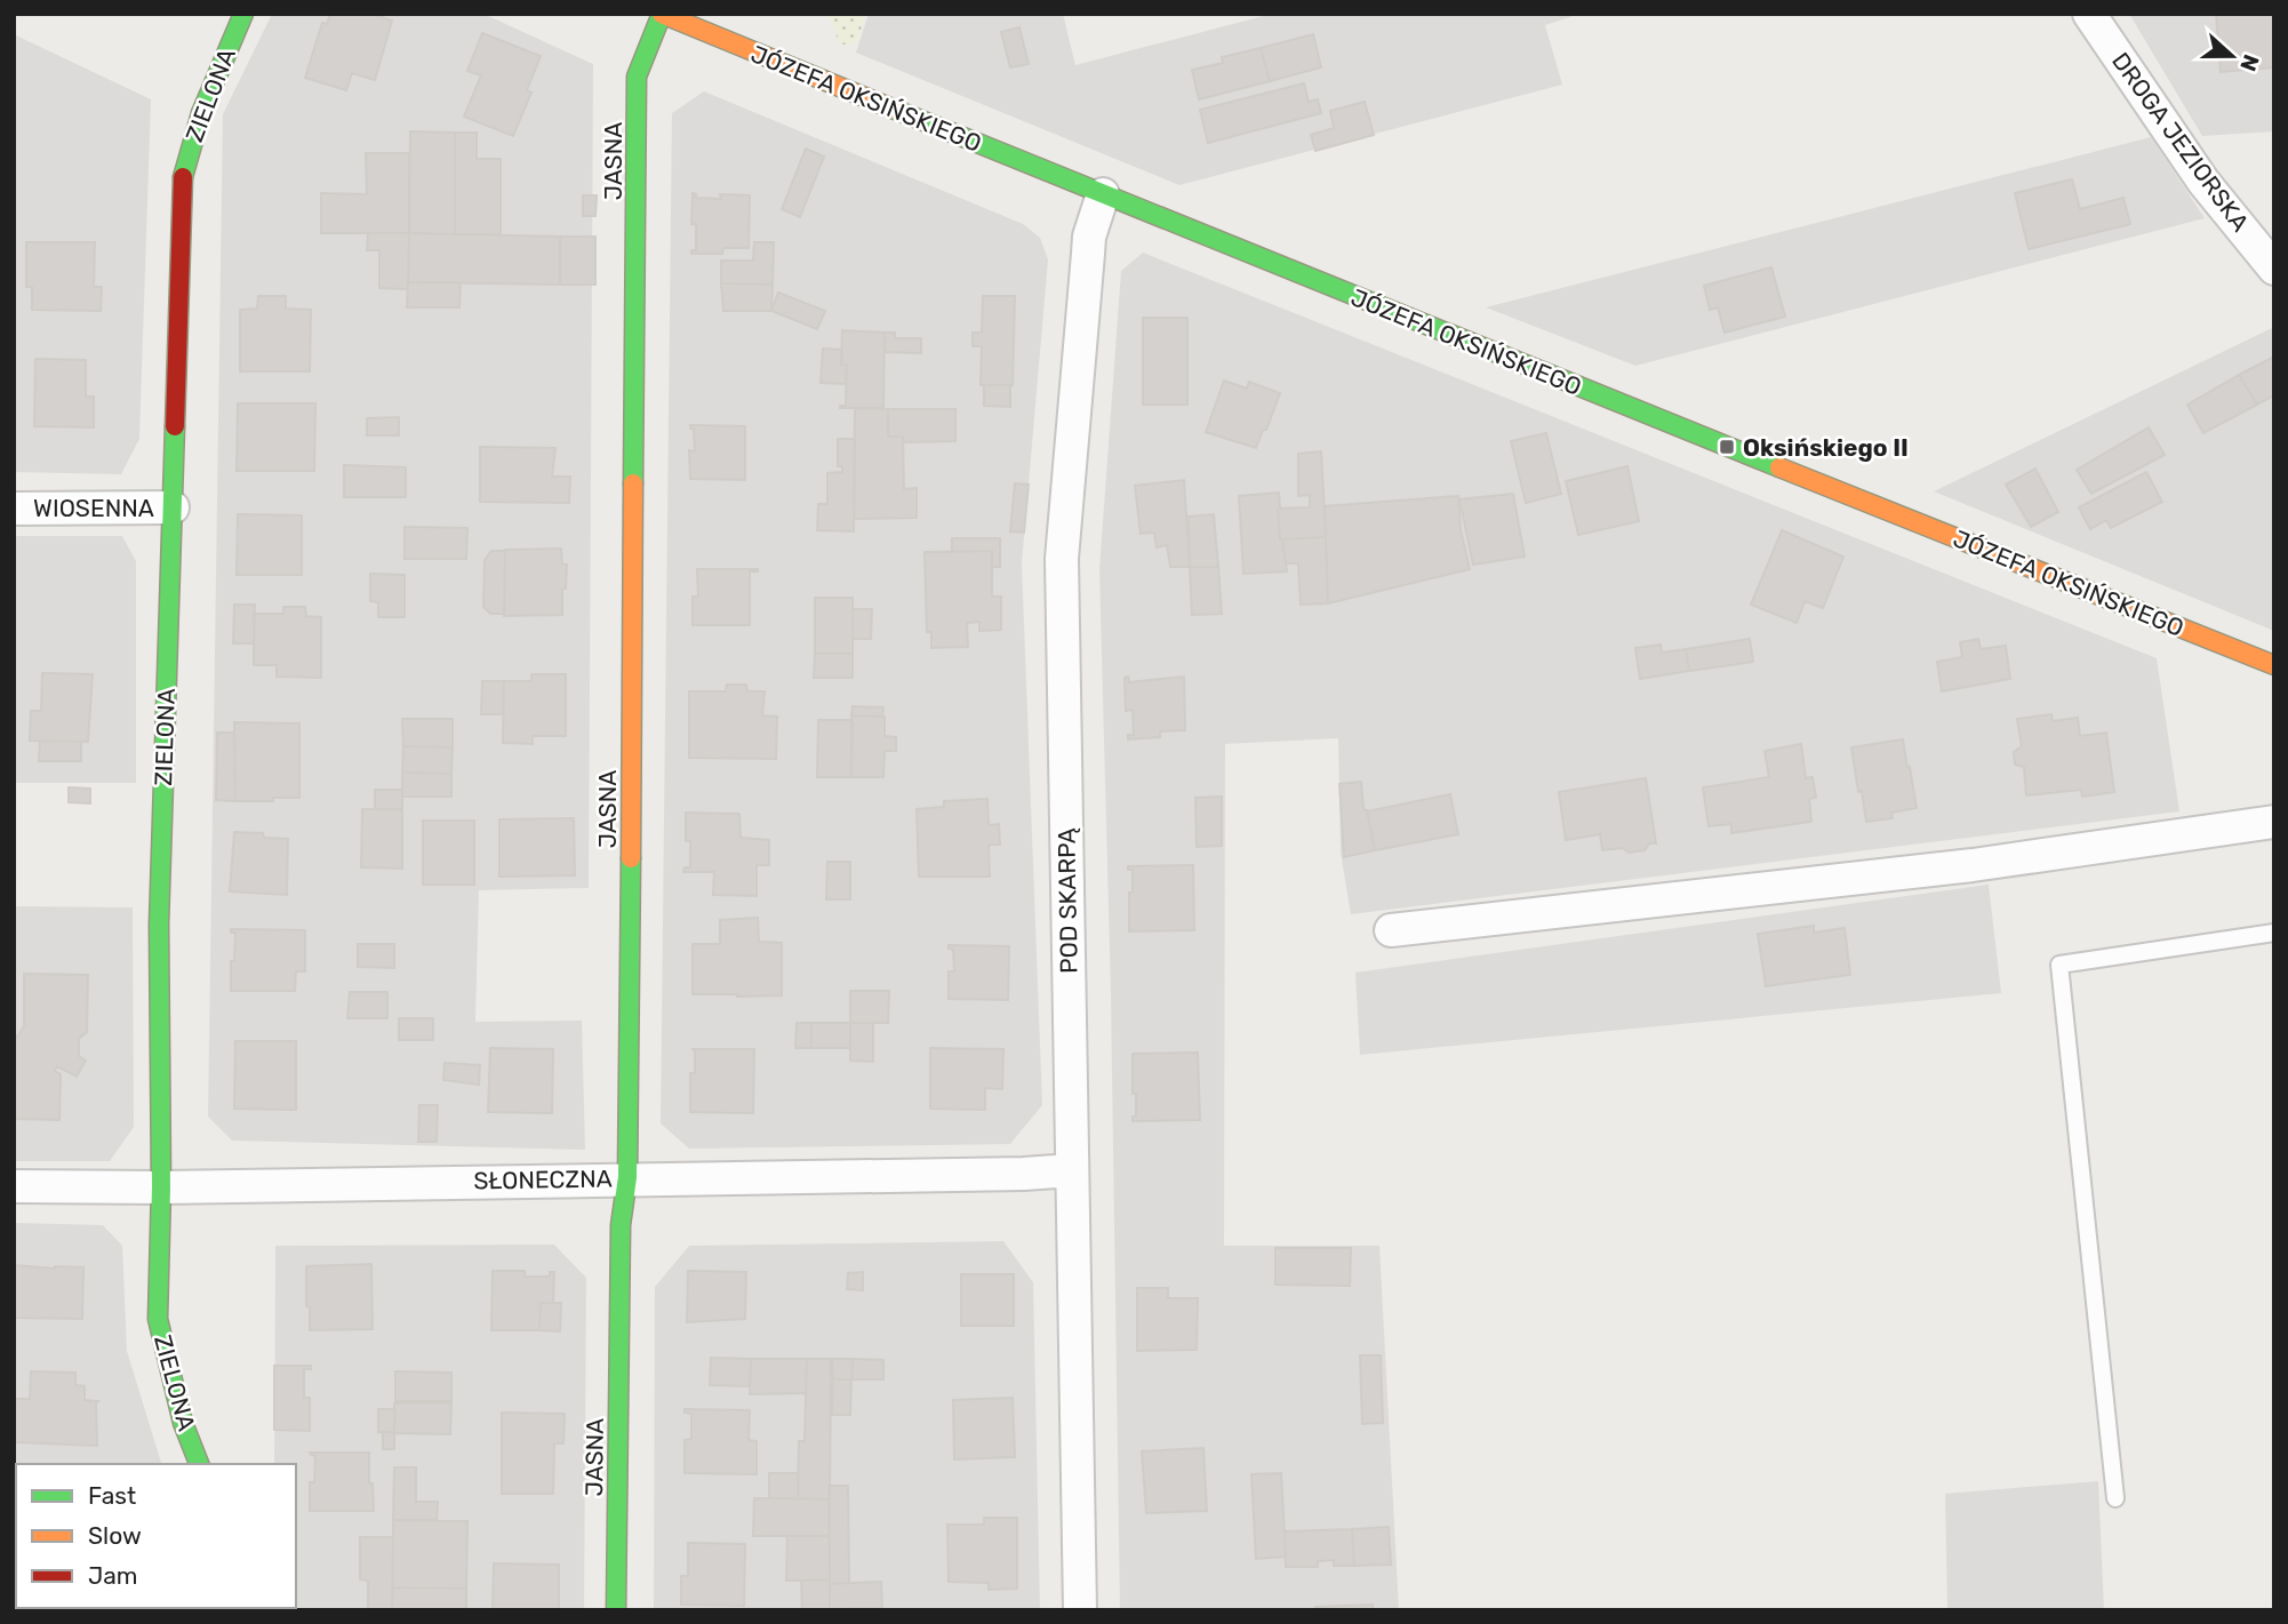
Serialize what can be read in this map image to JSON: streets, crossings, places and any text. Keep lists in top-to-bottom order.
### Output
{
  "streets": {
    "street": [
      "ZIELONA",
      "JÓZEFA OKSIŃSKIEGO",
      "DROGA JEZIORSKA",
      "JASNA",
      "WIOSENNA",
      "POD SKARPĄ",
      "SŁONECZNA"
    ]
  },
  "crossings": [
    ["ZIELONA", "WIOSENNA"],
    ["ZIELONA", "SŁONECZNA"],
    ["JÓZEFA OKSIŃSKIEGO", "JASNA"],
    ["JÓZEFA OKSIŃSKIEGO", "POD SKARPĄ"],
    ["JASNA", "SŁONECZNA"],
    ["POD SKARPĄ", "SŁONECZNA"]
  ],
  "places": {
    "transit": ["Oksińskiego II"]
  },
  "legend": ["Fast", "Slow", "Jam"],
  "north": "right"
}
